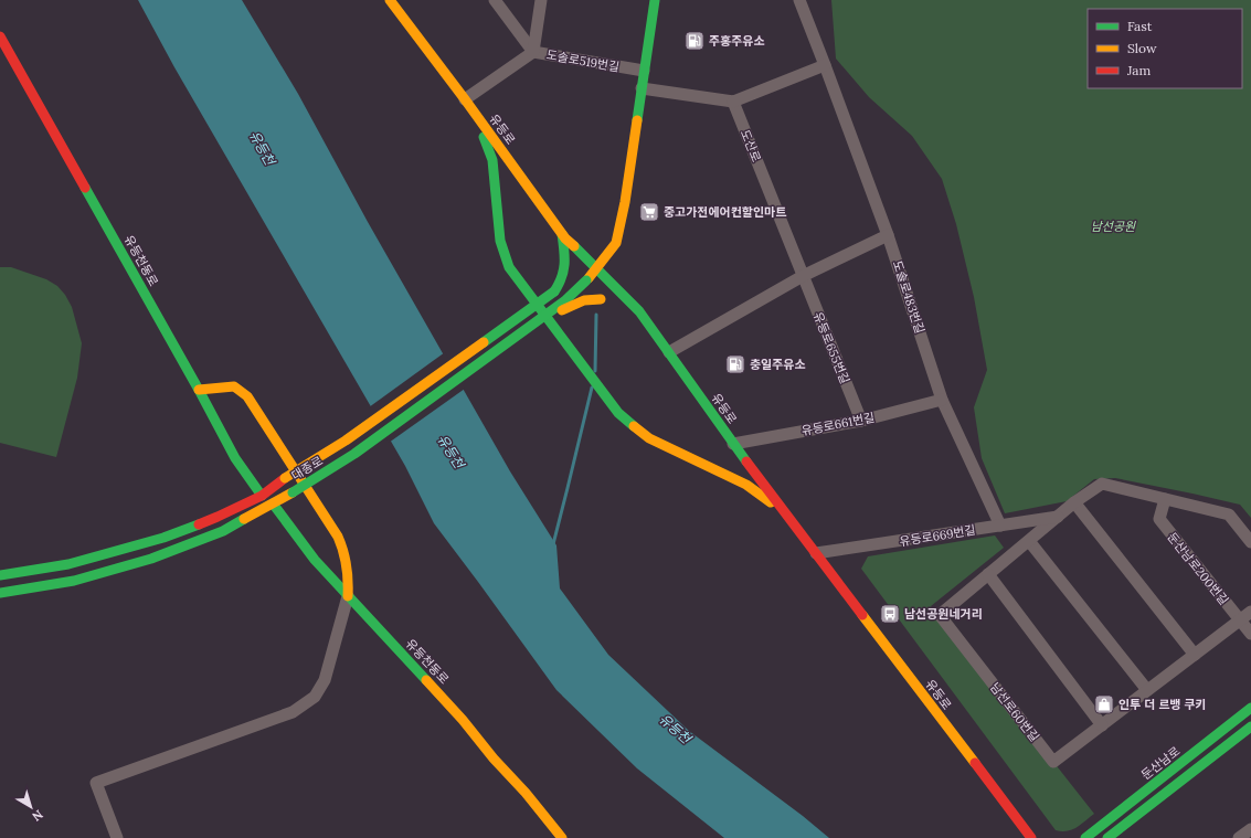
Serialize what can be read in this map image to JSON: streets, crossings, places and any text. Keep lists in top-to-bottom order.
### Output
{
  "streets": {
    "main road": [
      "유등로",
      "유등천동로",
      "대종로",
      "둔산남로"
    ],
    "street": [
      "도솔로519번길",
      "도산로",
      "도솔로483번길",
      "유등로655번길",
      "유등로661번길",
      "유등로669번길",
      "둔산남로200번길",
      "남선로60번길"
    ]
  },
  "crossings": [
    ["유등로", "유등로661번길"],
    ["유등로", "대종로"],
    ["유등로", "유등로669번길"],
    ["도산로", "유등로655번길"],
    ["유등천동로", "대종로"],
    ["도솔로483번길", "유등로661번길"],
    ["도솔로483번길", "유등로669번길"],
    ["유등로655번길", "유등로661번길"],
    ["둔산남로200번길", "남선로60번길"]
  ],
  "water": ["유등천"],
  "parks": ["남선공원"],
  "places": {
    "fuel station": ["주홍주유소", "충일주유소"],
    "supermarket": ["중고가전에어컨할인마트"],
    "bus stop": ["남선공원네거리"],
    "shop": ["인투 더 르뱅 쿠키"]
  },
  "legend": ["Fast", "Slow", "Jam"],
  "north": "bottom right"
}
